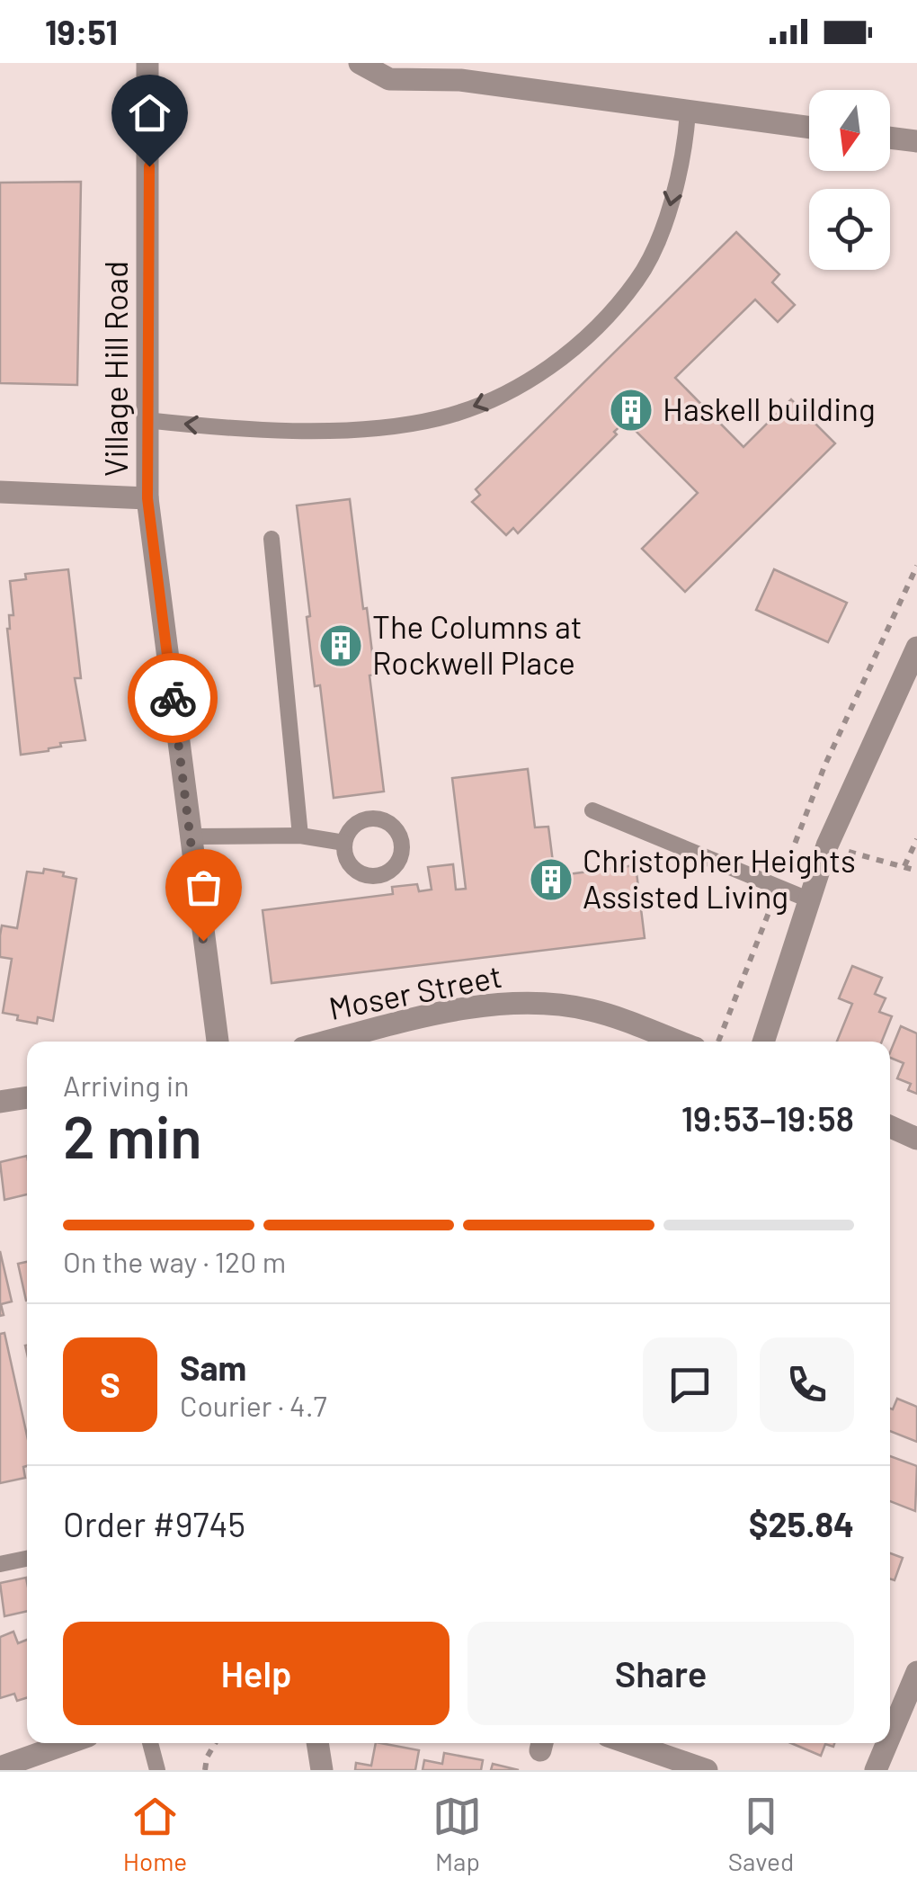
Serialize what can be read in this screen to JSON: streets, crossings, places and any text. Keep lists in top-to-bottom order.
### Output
{
  "streets": {
    "street": ["Village Hill Road", "Moser Street"]
  },
  "places": {
    "building": ["Haskell building", "The Columns at Rockwell Place", "Christopher Heights Assisted Living"]
  },
  "north": "bottom",
  "page": {
    "status": "19:51",
    "heading": ["2 min", "Arriving in", "19:53–19:58"],
    "panel": [
      "Sam",
      "Courier · 4.7",
      "Order #9745",
      "$25.84"
    ],
    "bar": "On the way · 120 m",
    "round": "S",
    "buttons": ["Help", "Share"],
    "tabs": ["Home", "Map", "Saved"]
  }
}
